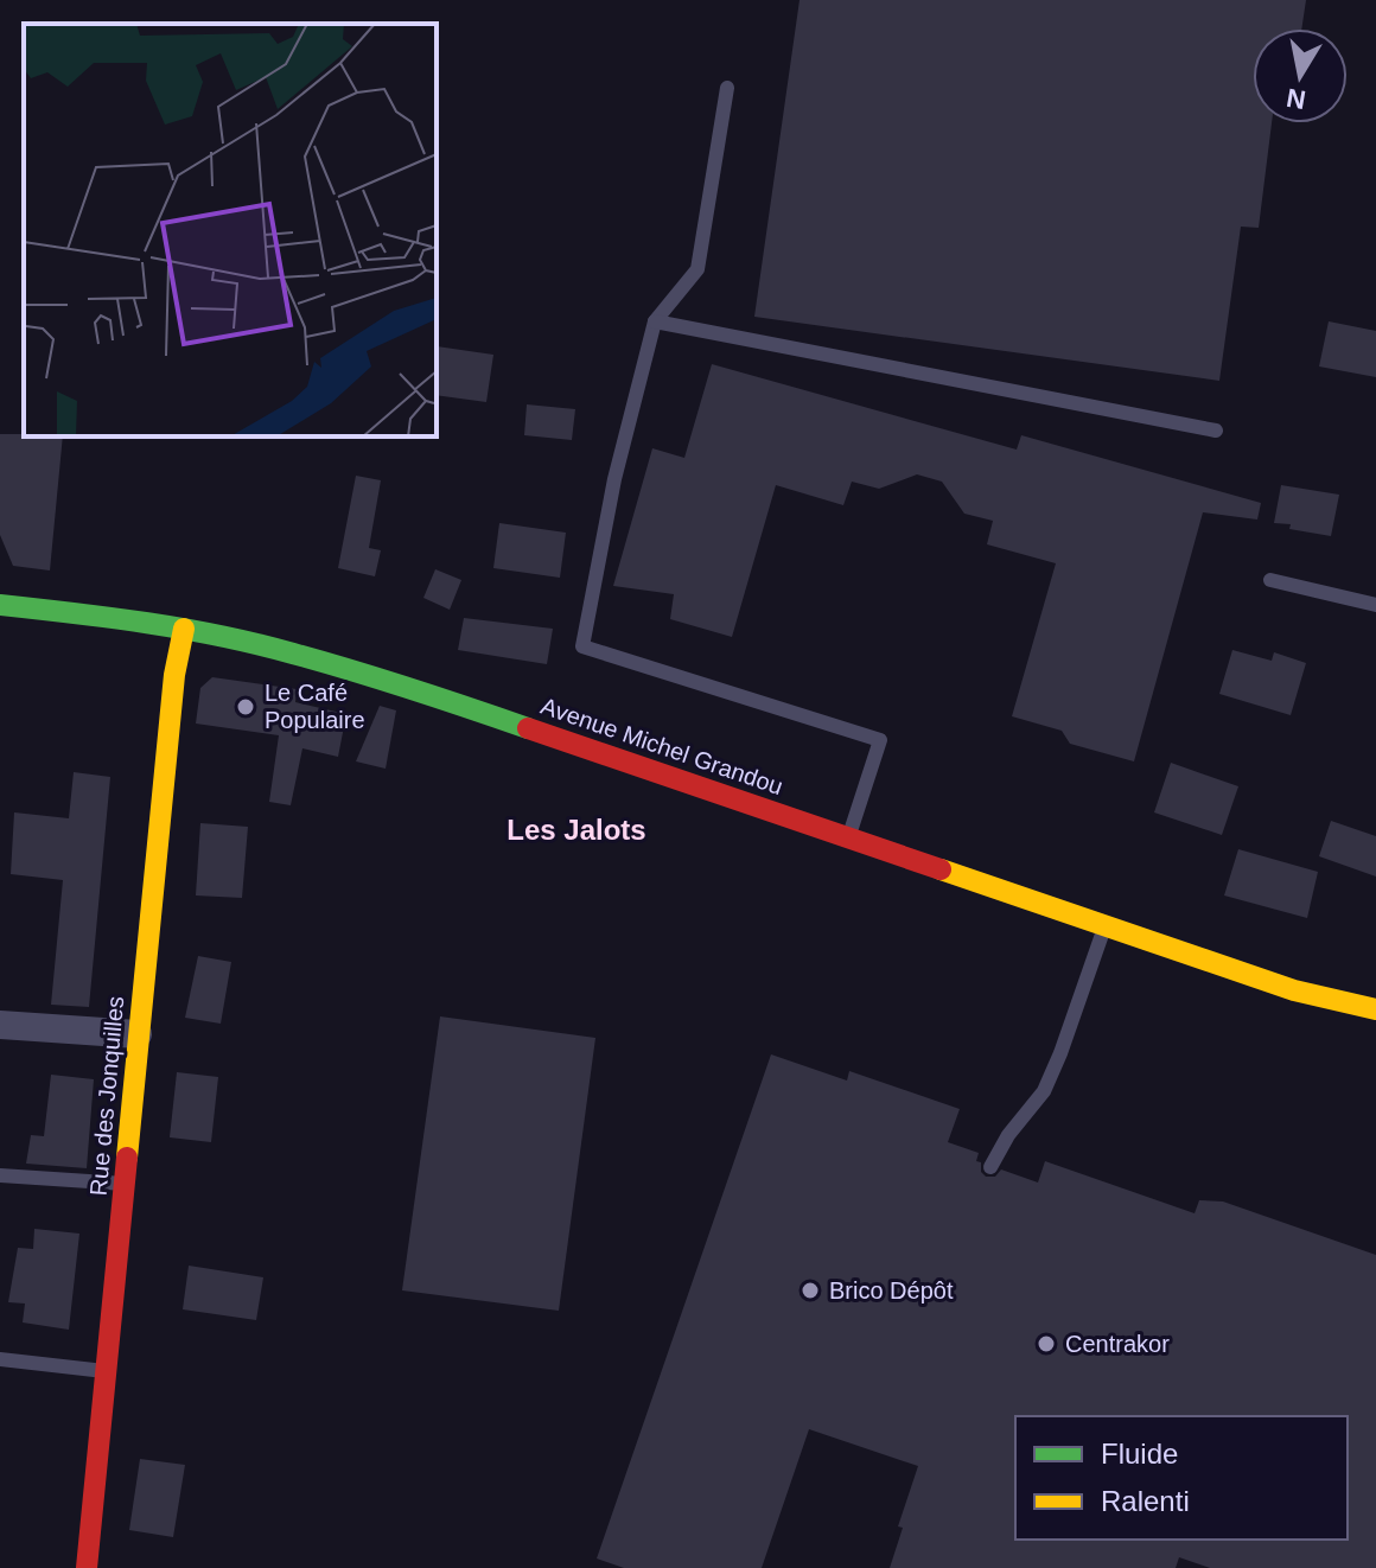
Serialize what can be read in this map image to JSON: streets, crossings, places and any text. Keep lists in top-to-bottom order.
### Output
{
  "streets": {
    "main road": ["Avenue Michel Grandou", "Rue des Jonquilles"]
  },
  "crossings": [
    ["Avenue Michel Grandou", "Rue des Jonquilles"]
  ],
  "districts": ["Les Jalots"],
  "places": ["Le Café Populaire", "Brico Dépôt", "Centrakor"],
  "legend": ["Fluide", "Ralenti"],
  "north": "bottom"
}
